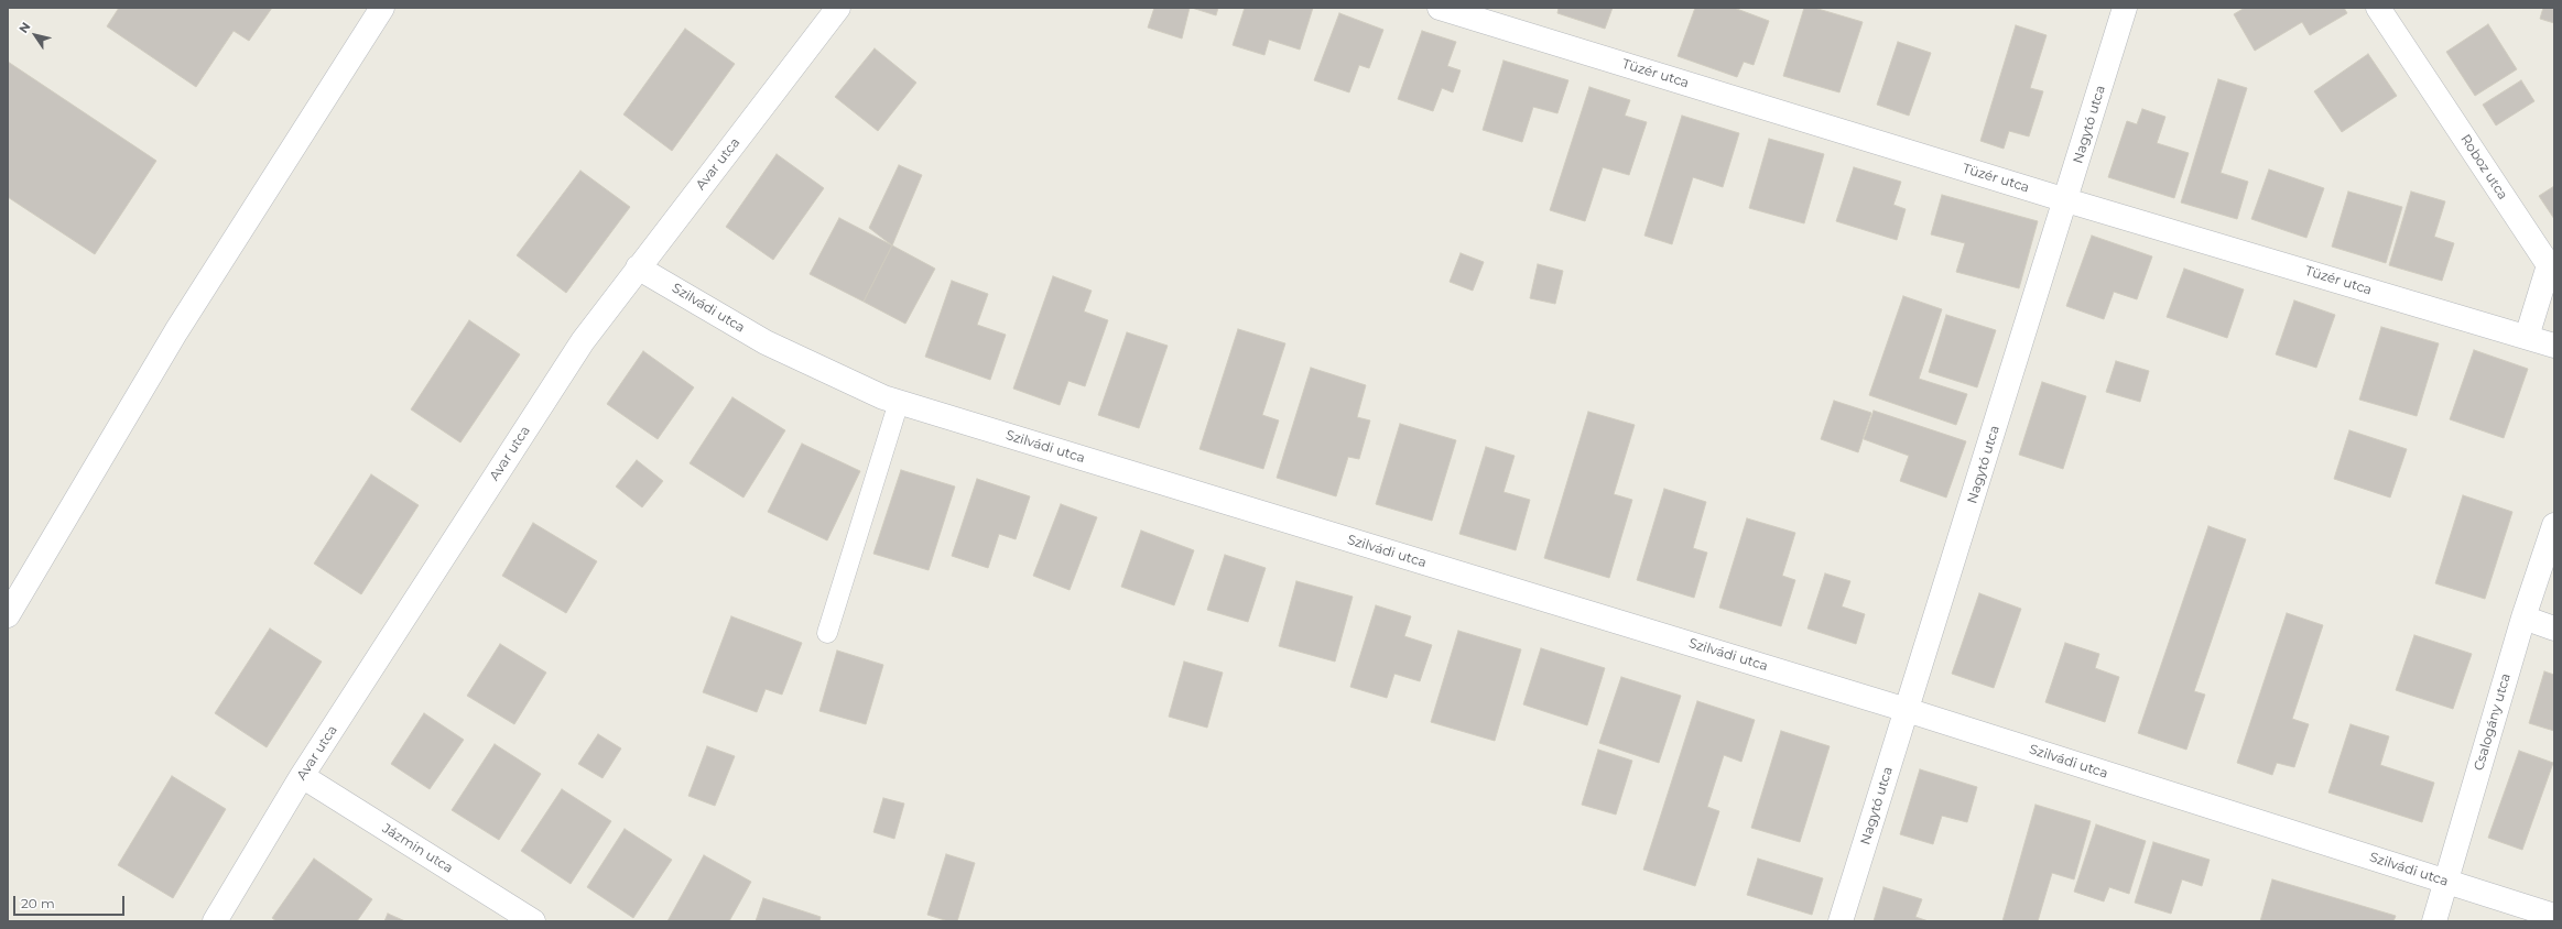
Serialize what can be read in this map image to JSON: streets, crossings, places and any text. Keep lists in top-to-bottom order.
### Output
{
  "streets": {
    "street": [
      "Tüzér utca",
      "Nagytó utca",
      "Avar utca",
      "Roboz utca",
      "Szilvádi utca",
      "Csalogány utca",
      "Jázmin utca"
    ]
  },
  "crossings": [
    ["Tüzér utca", "Nagytó utca"],
    ["Tüzér utca", "Roboz utca"],
    ["Nagytó utca", "Szilvádi utca"],
    ["Avar utca", "Szilvádi utca"],
    ["Avar utca", "Jázmin utca"],
    ["Szilvádi utca", "Csalogány utca"]
  ],
  "scale_bar": "20 m",
  "north": "top left"
}
